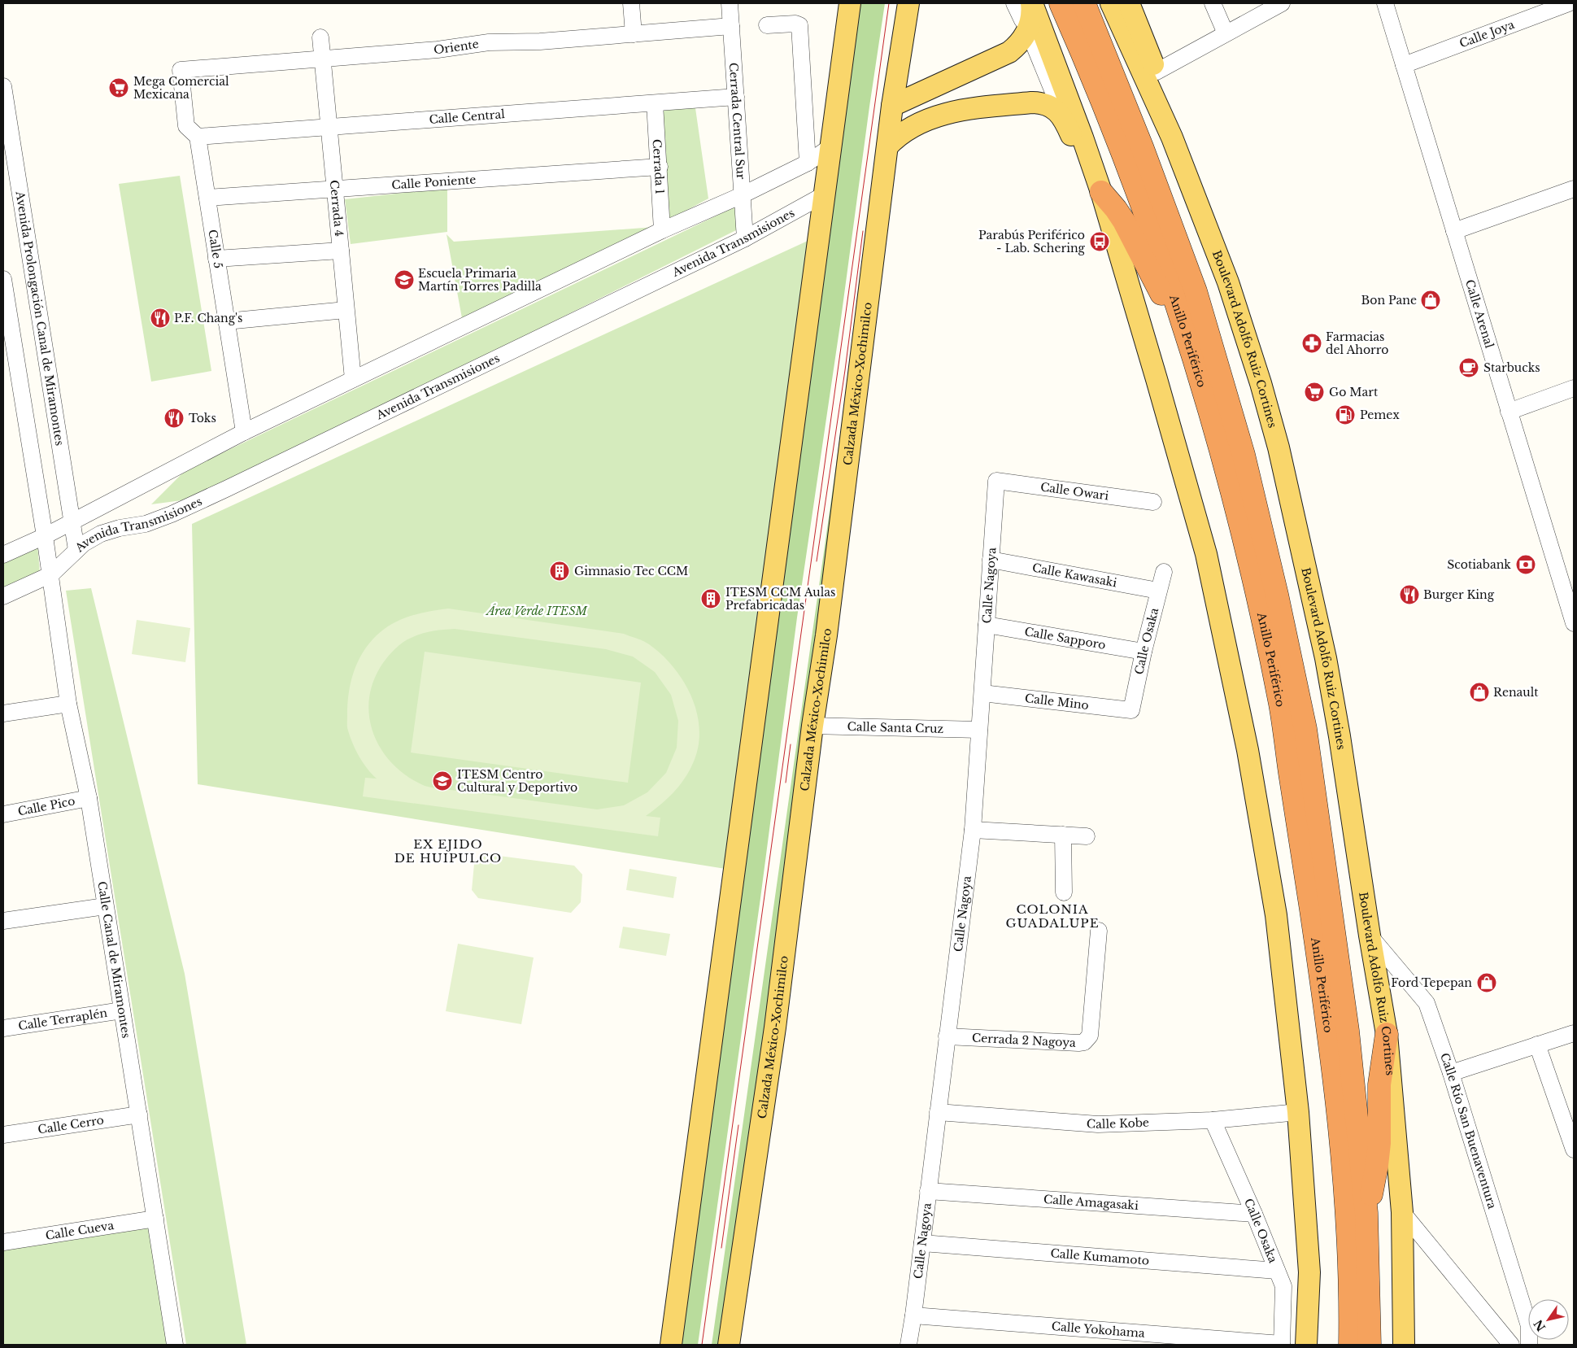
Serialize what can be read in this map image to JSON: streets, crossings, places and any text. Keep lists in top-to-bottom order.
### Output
{
  "streets": {
    "highway": ["Anillo Periférico"],
    "main road": ["Boulevard Adolfo Ruiz Cortines", "Calzada México-Xochimilco"],
    "street": [
      "Calle Joya",
      "Oriente",
      "Calle Central",
      "Cerrada Central Sur",
      "Cerrada 1",
      "Calle Poniente",
      "Cerrada 4",
      "Avenida Transmisiones",
      "Calle 5",
      "Calle Arenal",
      "Avenida Prolongación Canal de Miramontes",
      "Calle Owari",
      "Calle Kawasaki",
      "Calle Nagoya",
      "Calle Sapporo",
      "Calle Osaka",
      "Calle Mino",
      "Calle Santa Cruz",
      "Calle Pico",
      "Calle Canal de Miramontes",
      "Calle Terraplén",
      "Cerrada 2 Nagoya",
      "Calle Kobe",
      "Calle Cerro",
      "Calle Río San Buenaventura",
      "Calle Amagasaki",
      "Calle Cueva",
      "Calle Kumamoto",
      "Calle Yokohama"
    ]
  },
  "crossings": [
    ["Calle Joya", "Calle Arenal"],
    ["Oriente", "Cerrada Central Sur"],
    ["Oriente", "Cerrada 4"],
    ["Oriente", "Calle 5"],
    ["Calle Central", "Cerrada Central Sur"],
    ["Calle Central", "Cerrada 1"],
    ["Calle Central", "Cerrada 4"],
    ["Calle Central", "Calle 5"],
    ["Cerrada Central Sur", "Avenida Transmisiones"],
    ["Cerrada 1", "Calle Poniente"],
    ["Calle Poniente", "Cerrada 4"],
    ["Calle Poniente", "Calle 5"],
    ["Avenida Transmisiones", "Avenida Prolongación Canal de Miramontes"],
    ["Avenida Transmisiones", "Calle Canal de Miramontes"],
    ["Boulevard Adolfo Ruiz Cortines", "Calle Río San Buenaventura"],
    ["Calzada México-Xochimilco", "Calle Santa Cruz"],
    ["Calle Owari", "Calle Nagoya"],
    ["Calle Kawasaki", "Calle Nagoya"],
    ["Calle Kawasaki", "Calle Osaka"],
    ["Calle Nagoya", "Calle Sapporo"],
    ["Calle Nagoya", "Calle Mino"],
    ["Calle Nagoya", "Calle Santa Cruz"],
    ["Calle Nagoya", "Cerrada 2 Nagoya"],
    ["Calle Nagoya", "Calle Kobe"],
    ["Calle Nagoya", "Calle Amagasaki"],
    ["Calle Nagoya", "Calle Kumamoto"],
    ["Calle Nagoya", "Calle Yokohama"],
    ["Calle Sapporo", "Calle Osaka"],
    ["Calle Osaka", "Calle Mino"],
    ["Calle Osaka", "Calle Kobe"],
    ["Calle Osaka", "Calle Amagasaki"],
    ["Calle Osaka", "Calle Kumamoto"],
    ["Calle Osaka", "Calle Yokohama"],
    ["Calle Pico", "Calle Canal de Miramontes"],
    ["Calle Canal de Miramontes", "Calle Terraplén"],
    ["Calle Canal de Miramontes", "Calle Cerro"],
    ["Calle Canal de Miramontes", "Calle Cueva"]
  ],
  "districts": ["EX EJIDO DE HUIPULCO", "COLONIA GUADALUPE"],
  "parks": ["Área Verde ITESM"],
  "places": {
    "supermarket": ["Mega Comercial Mexicana", "Go Mart"],
    "bus stop": ["Parabús Periférico - Lab. Schering"],
    "school or university": ["Escuela Primaria Martín Torres Padilla", "ITESM Centro Cultural y Deportivo"],
    "shop": ["Bon Pane", "Renault", "Ford Tepepan"],
    "restaurant": ["P.F. Chang's", "Toks", "Burger King"],
    "pharmacy": ["Farmacias del Ahorro"],
    "cafe": ["Starbucks"],
    "fuel station": ["Pemex"],
    "bank": ["Scotiabank"],
    "building": ["Gimnasio Tec CCM", "ITESM CCM Aulas Prefabricadas"]
  },
  "north": "bottom left"
}
